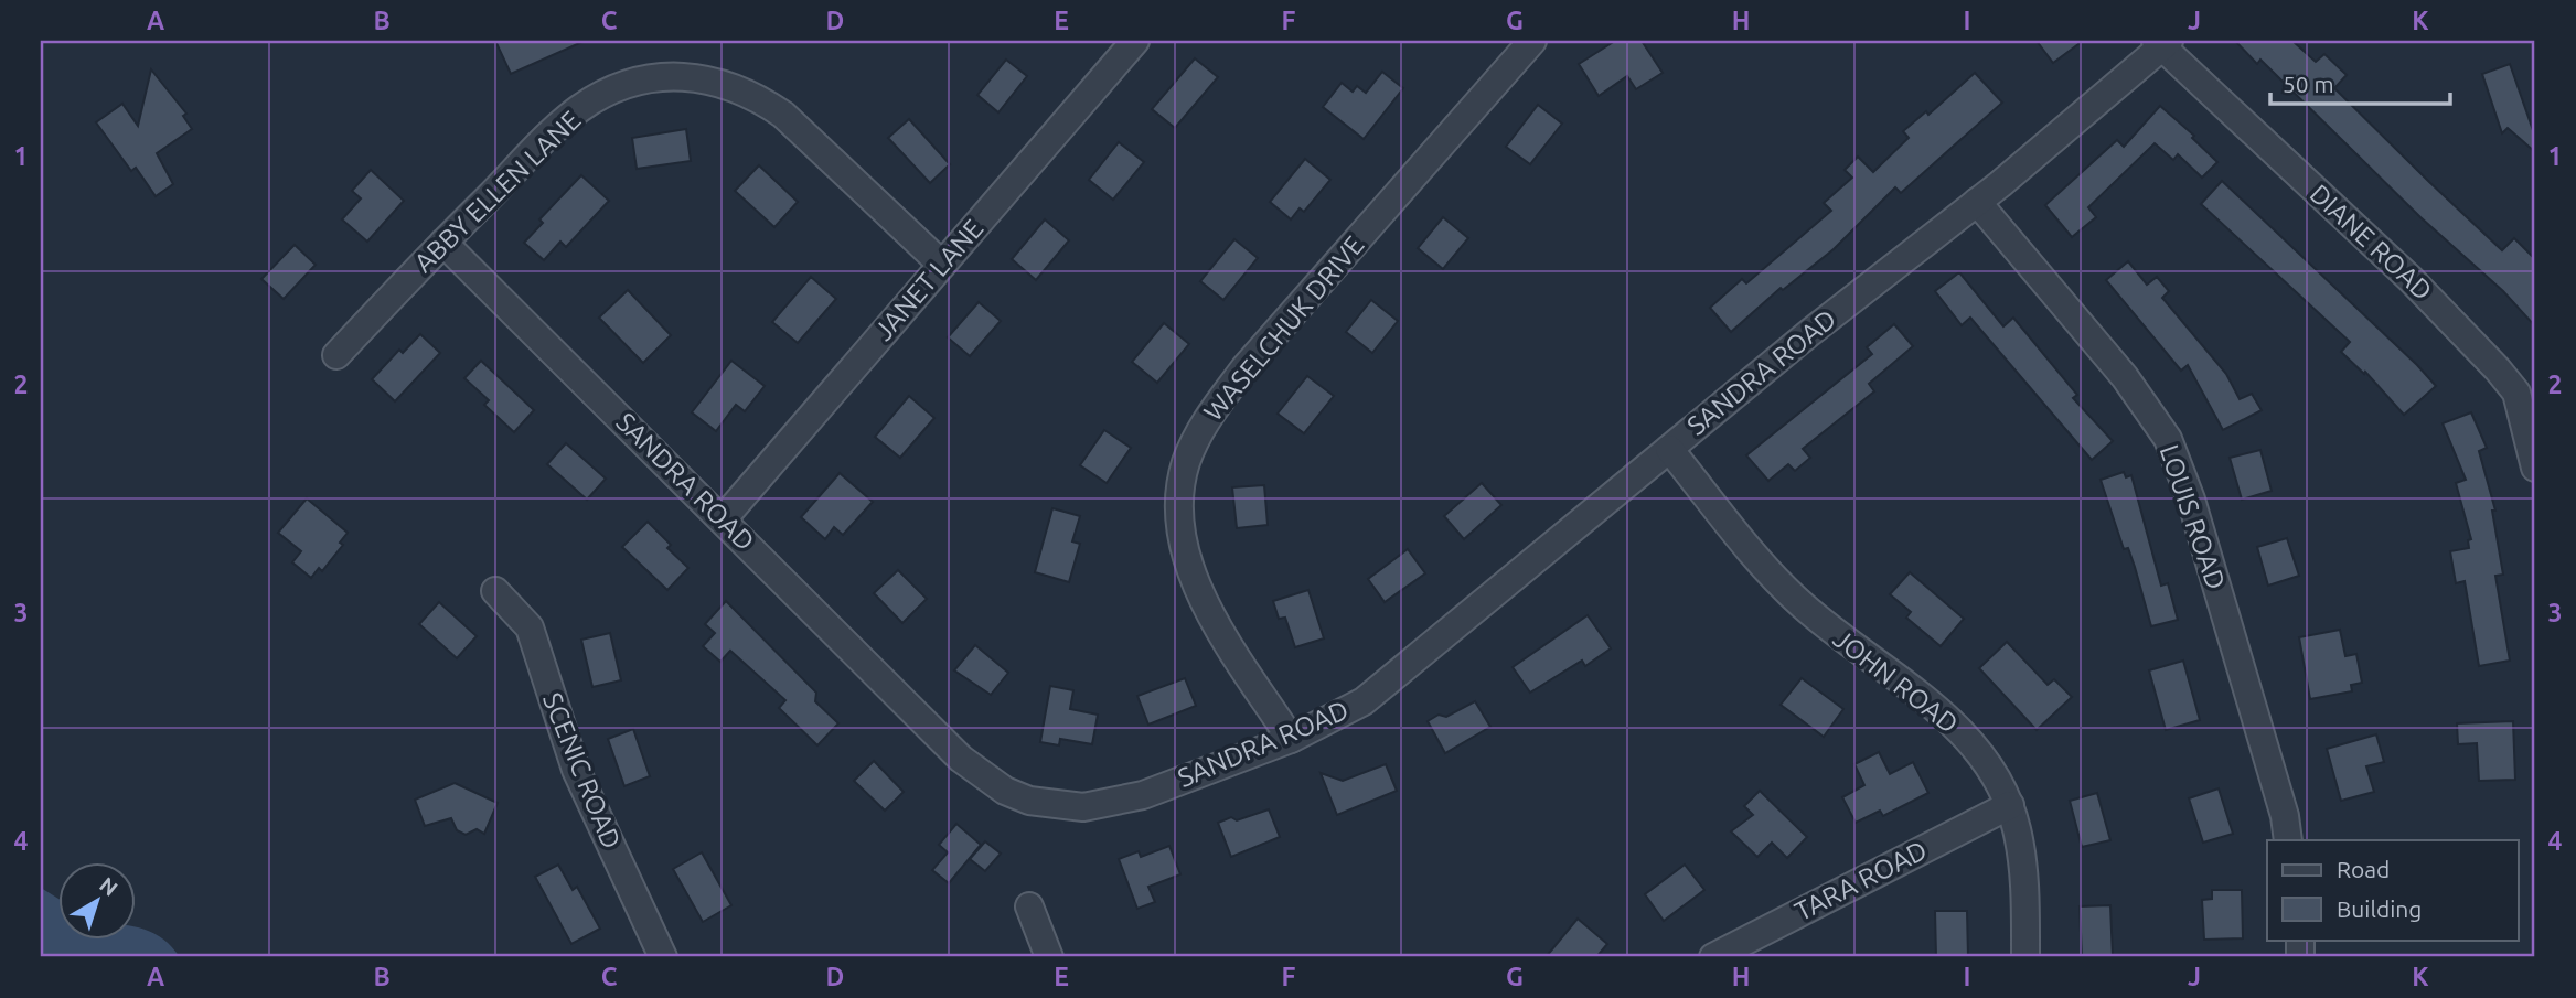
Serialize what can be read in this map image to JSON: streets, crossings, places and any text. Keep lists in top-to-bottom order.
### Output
{
  "streets": {
    "street": [
      "ABBY ELLEN LANE",
      "DIANE ROAD",
      "JANET LANE",
      "WASELCHUK DRIVE",
      "SANDRA ROAD",
      "LOUIS ROAD",
      "JOHN ROAD",
      "SCENIC ROAD",
      "TARA ROAD"
    ]
  },
  "crossings": [
    ["ABBY ELLEN LANE", "JANET LANE"],
    ["ABBY ELLEN LANE", "SANDRA ROAD"],
    ["DIANE ROAD", "SANDRA ROAD"],
    ["JANET LANE", "SANDRA ROAD"],
    ["WASELCHUK DRIVE", "SANDRA ROAD"],
    ["SANDRA ROAD", "LOUIS ROAD"],
    ["SANDRA ROAD", "JOHN ROAD"],
    ["JOHN ROAD", "TARA ROAD"]
  ],
  "legend": ["Road", "Building"],
  "scale_bar": "50 m",
  "north": "top right",
  "grid": {
    "columns": [
      "A",
      "B",
      "C",
      "D",
      "E",
      "F",
      "G",
      "H",
      "I",
      "J",
      "K"
    ],
    "rows": [
      "1",
      "2",
      "3",
      "4"
    ]
  }
}
